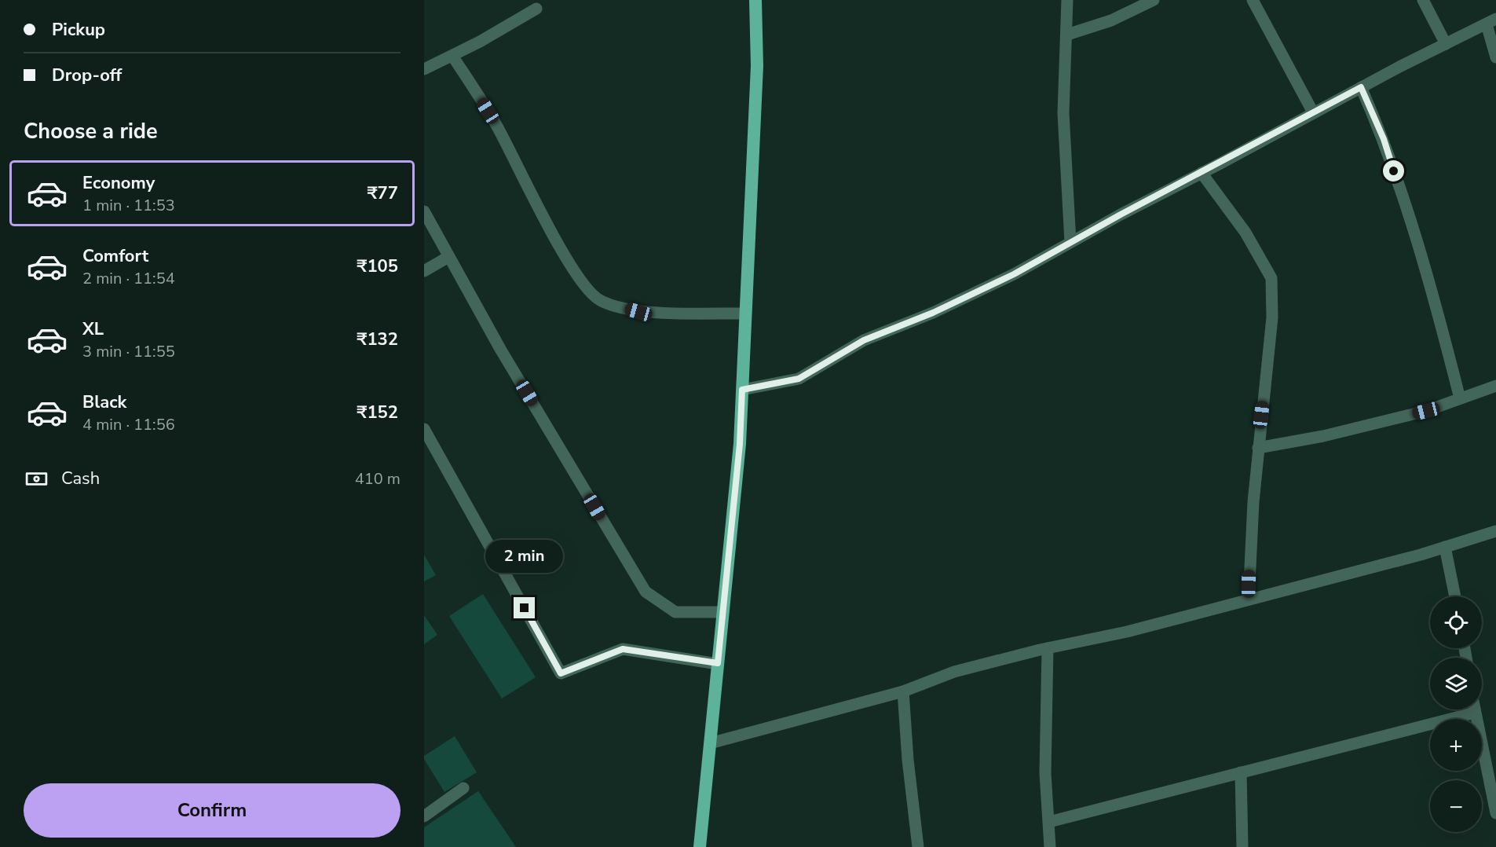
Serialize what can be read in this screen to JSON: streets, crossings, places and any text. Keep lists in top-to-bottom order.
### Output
{
  "page": {
    "banner": ["Pickup", "Drop-off"],
    "heading": "Choose a ride",
    "list": [
      {
        "name": "Economy",
        "note": "1 min · 11:53",
        "value": "₹77"
      },
      {
        "name": "Comfort",
        "note": "2 min · 11:54",
        "value": "₹105"
      },
      {
        "name": "XL",
        "note": "3 min · 11:55",
        "value": "₹132"
      },
      {
        "name": "Black",
        "note": "4 min · 11:56",
        "value": "₹152"
      }
    ],
    "pay": ["Cash", "410 m"],
    "bubble": "2 min",
    "map_buttons": ["+", "−"],
    "buttons": "Confirm"
  }
}
